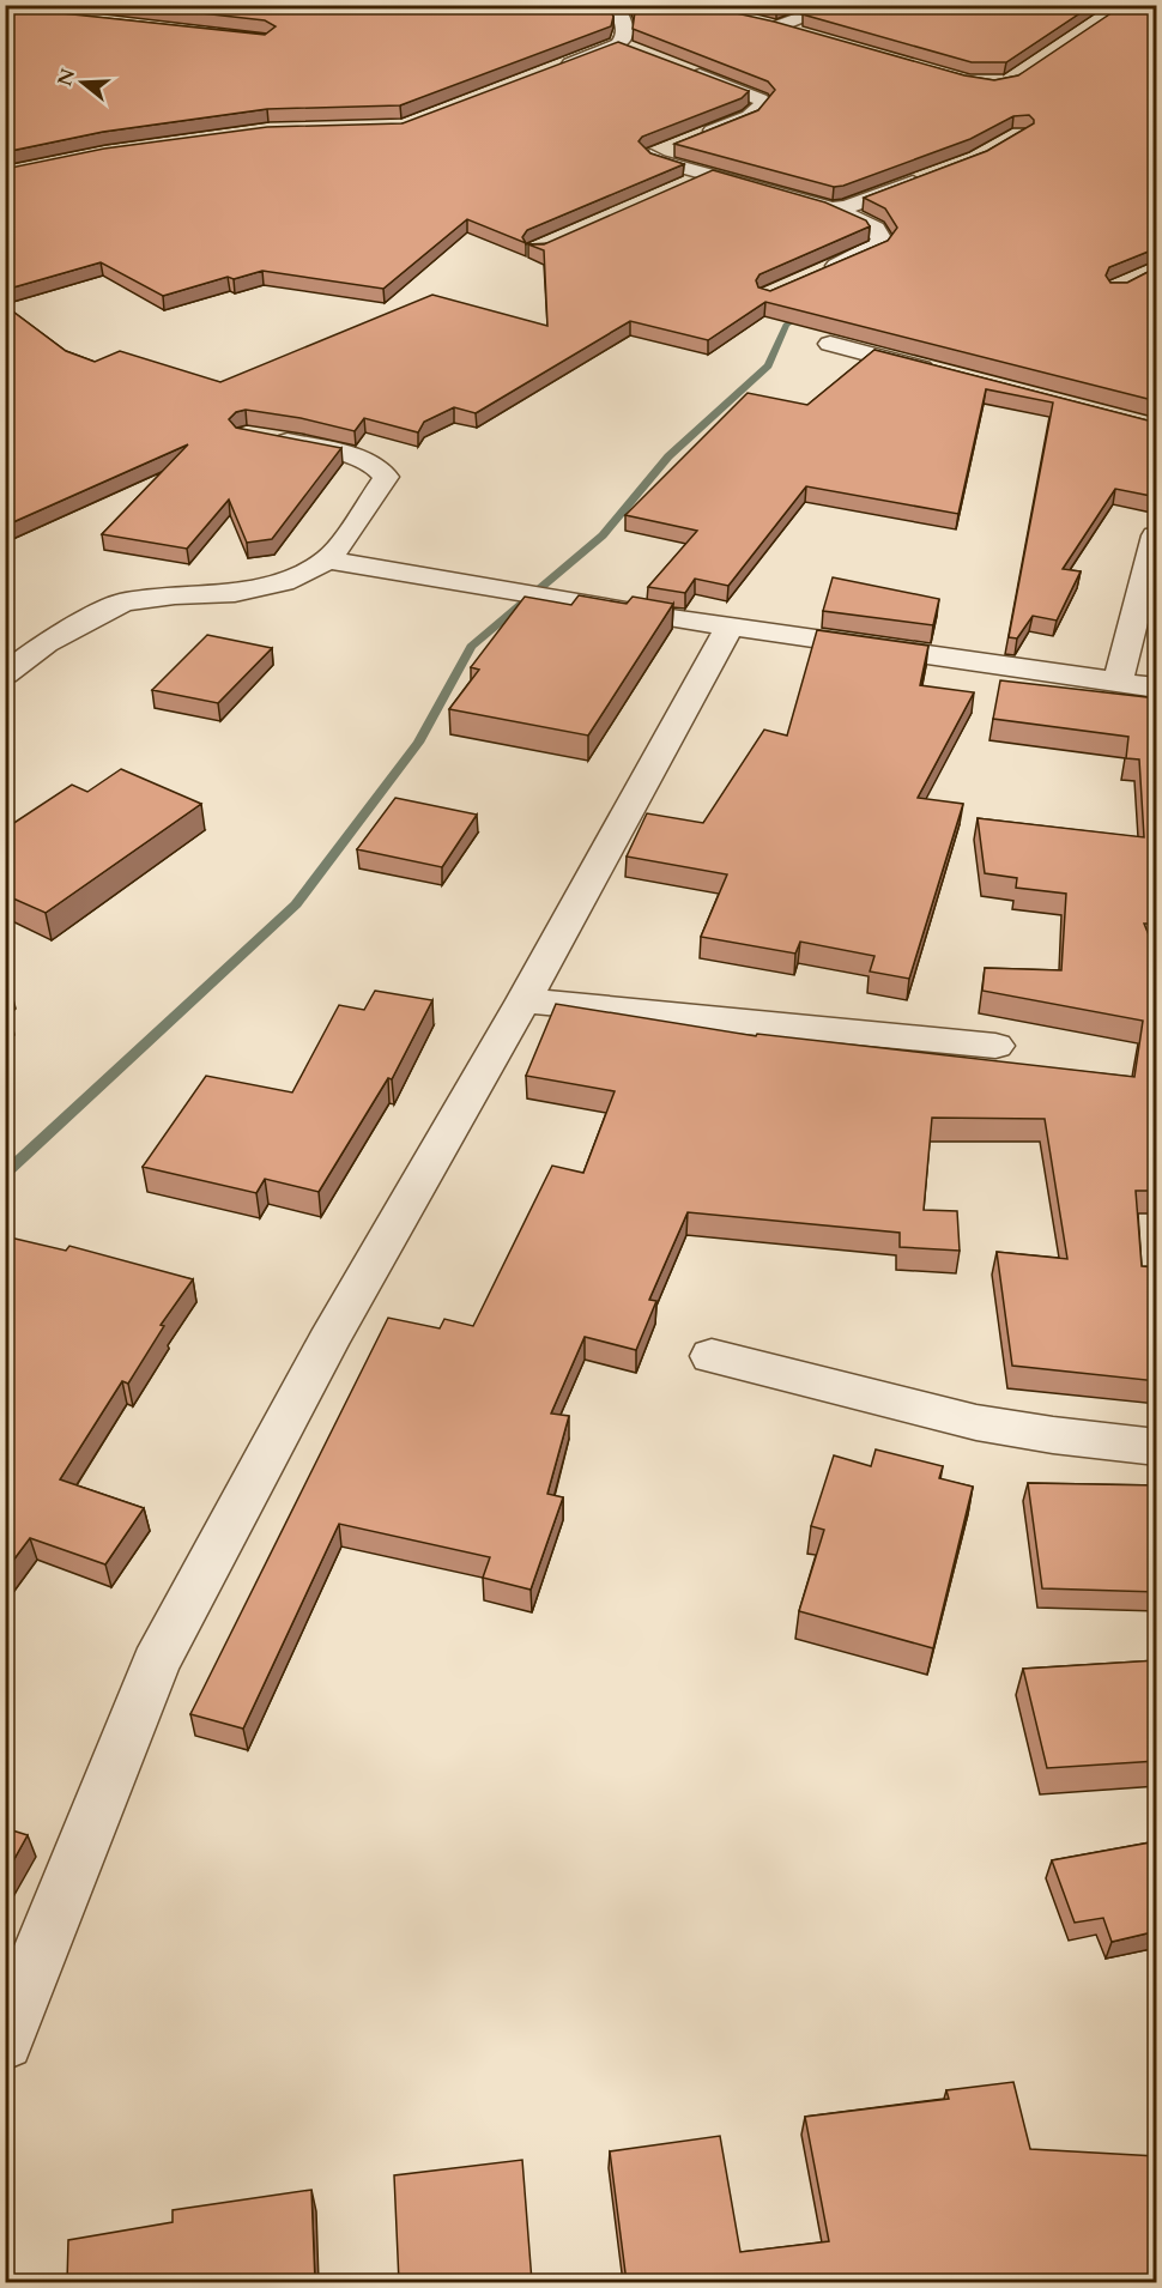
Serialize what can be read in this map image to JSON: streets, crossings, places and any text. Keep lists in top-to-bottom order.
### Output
{
  "north": "left"
}
